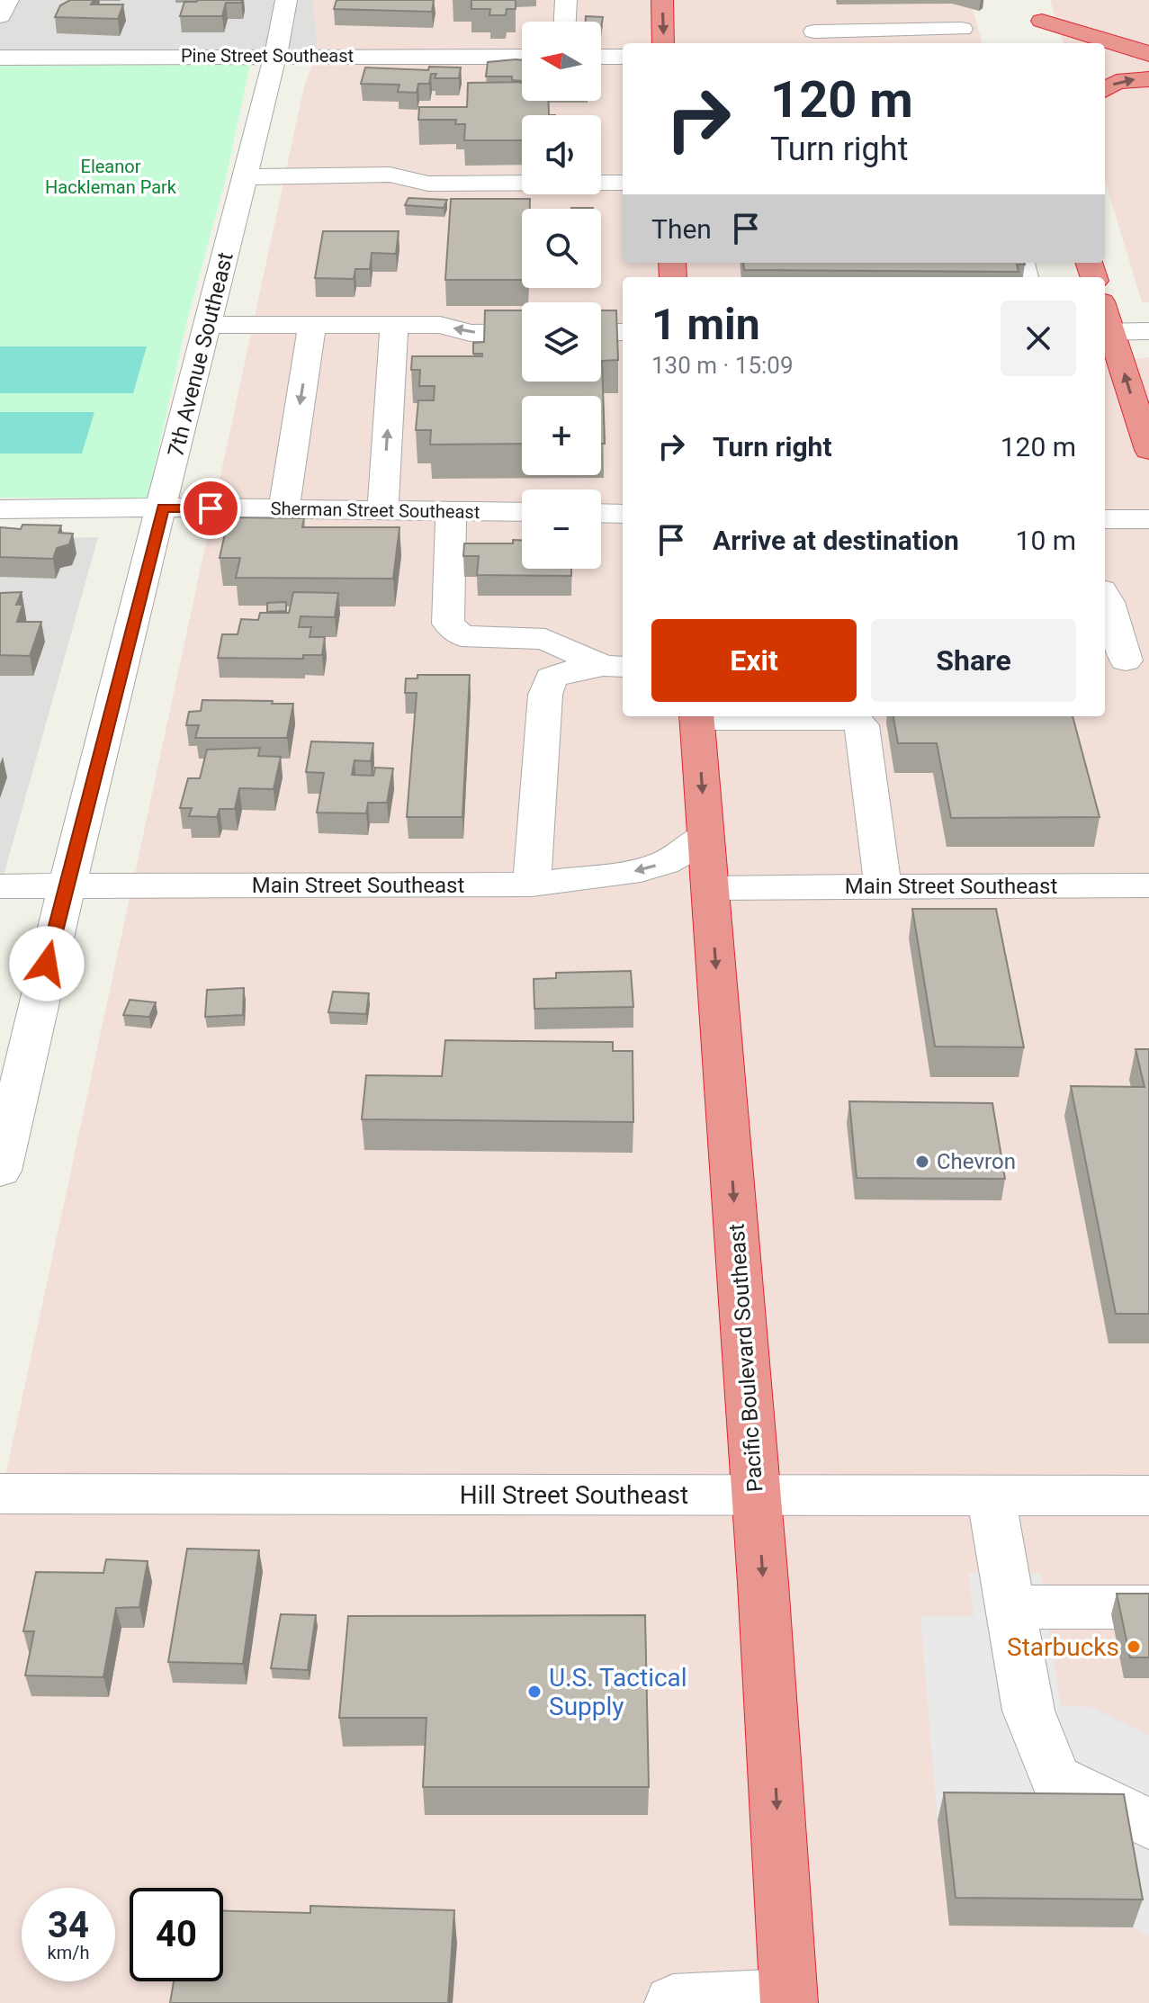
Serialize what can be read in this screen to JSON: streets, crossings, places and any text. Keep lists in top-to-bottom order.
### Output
{
  "streets": {
    "highway": ["Pacific Boulevard Southeast"],
    "street": [
      "Pine Street Southeast",
      "7th Avenue Southeast",
      "Sherman Street Southeast",
      "Main Street Southeast",
      "Hill Street Southeast"
    ]
  },
  "crossings": [
    ["Pine Street Southeast", "7th Avenue Southeast"],
    ["7th Avenue Southeast", "Sherman Street Southeast"],
    ["7th Avenue Southeast", "Main Street Southeast"],
    ["Main Street Southeast", "Pacific Boulevard Southeast"],
    ["Pacific Boulevard Southeast", "Hill Street Southeast"]
  ],
  "one_way": ["Pacific Boulevard Southeast"],
  "parks": ["Eleanor Hackleman Park"],
  "places": ["Chevron", "Starbucks", "U.S. Tactical Supply"],
  "north": "left",
  "page": {
    "map_buttons": ["+", "−"],
    "turn": ["120 m", "Turn right"],
    "then": "Then",
    "heading": ["1 min", "130 m · 15:09"],
    "list": [
      {
        "name": "Turn right",
        "value": "120 m"
      },
      {
        "name": "Arrive at destination",
        "value": "10 m"
      }
    ],
    "buttons": ["Exit", "Share"],
    "speed": "34 km/h",
    "limit": "40"
  }
}
